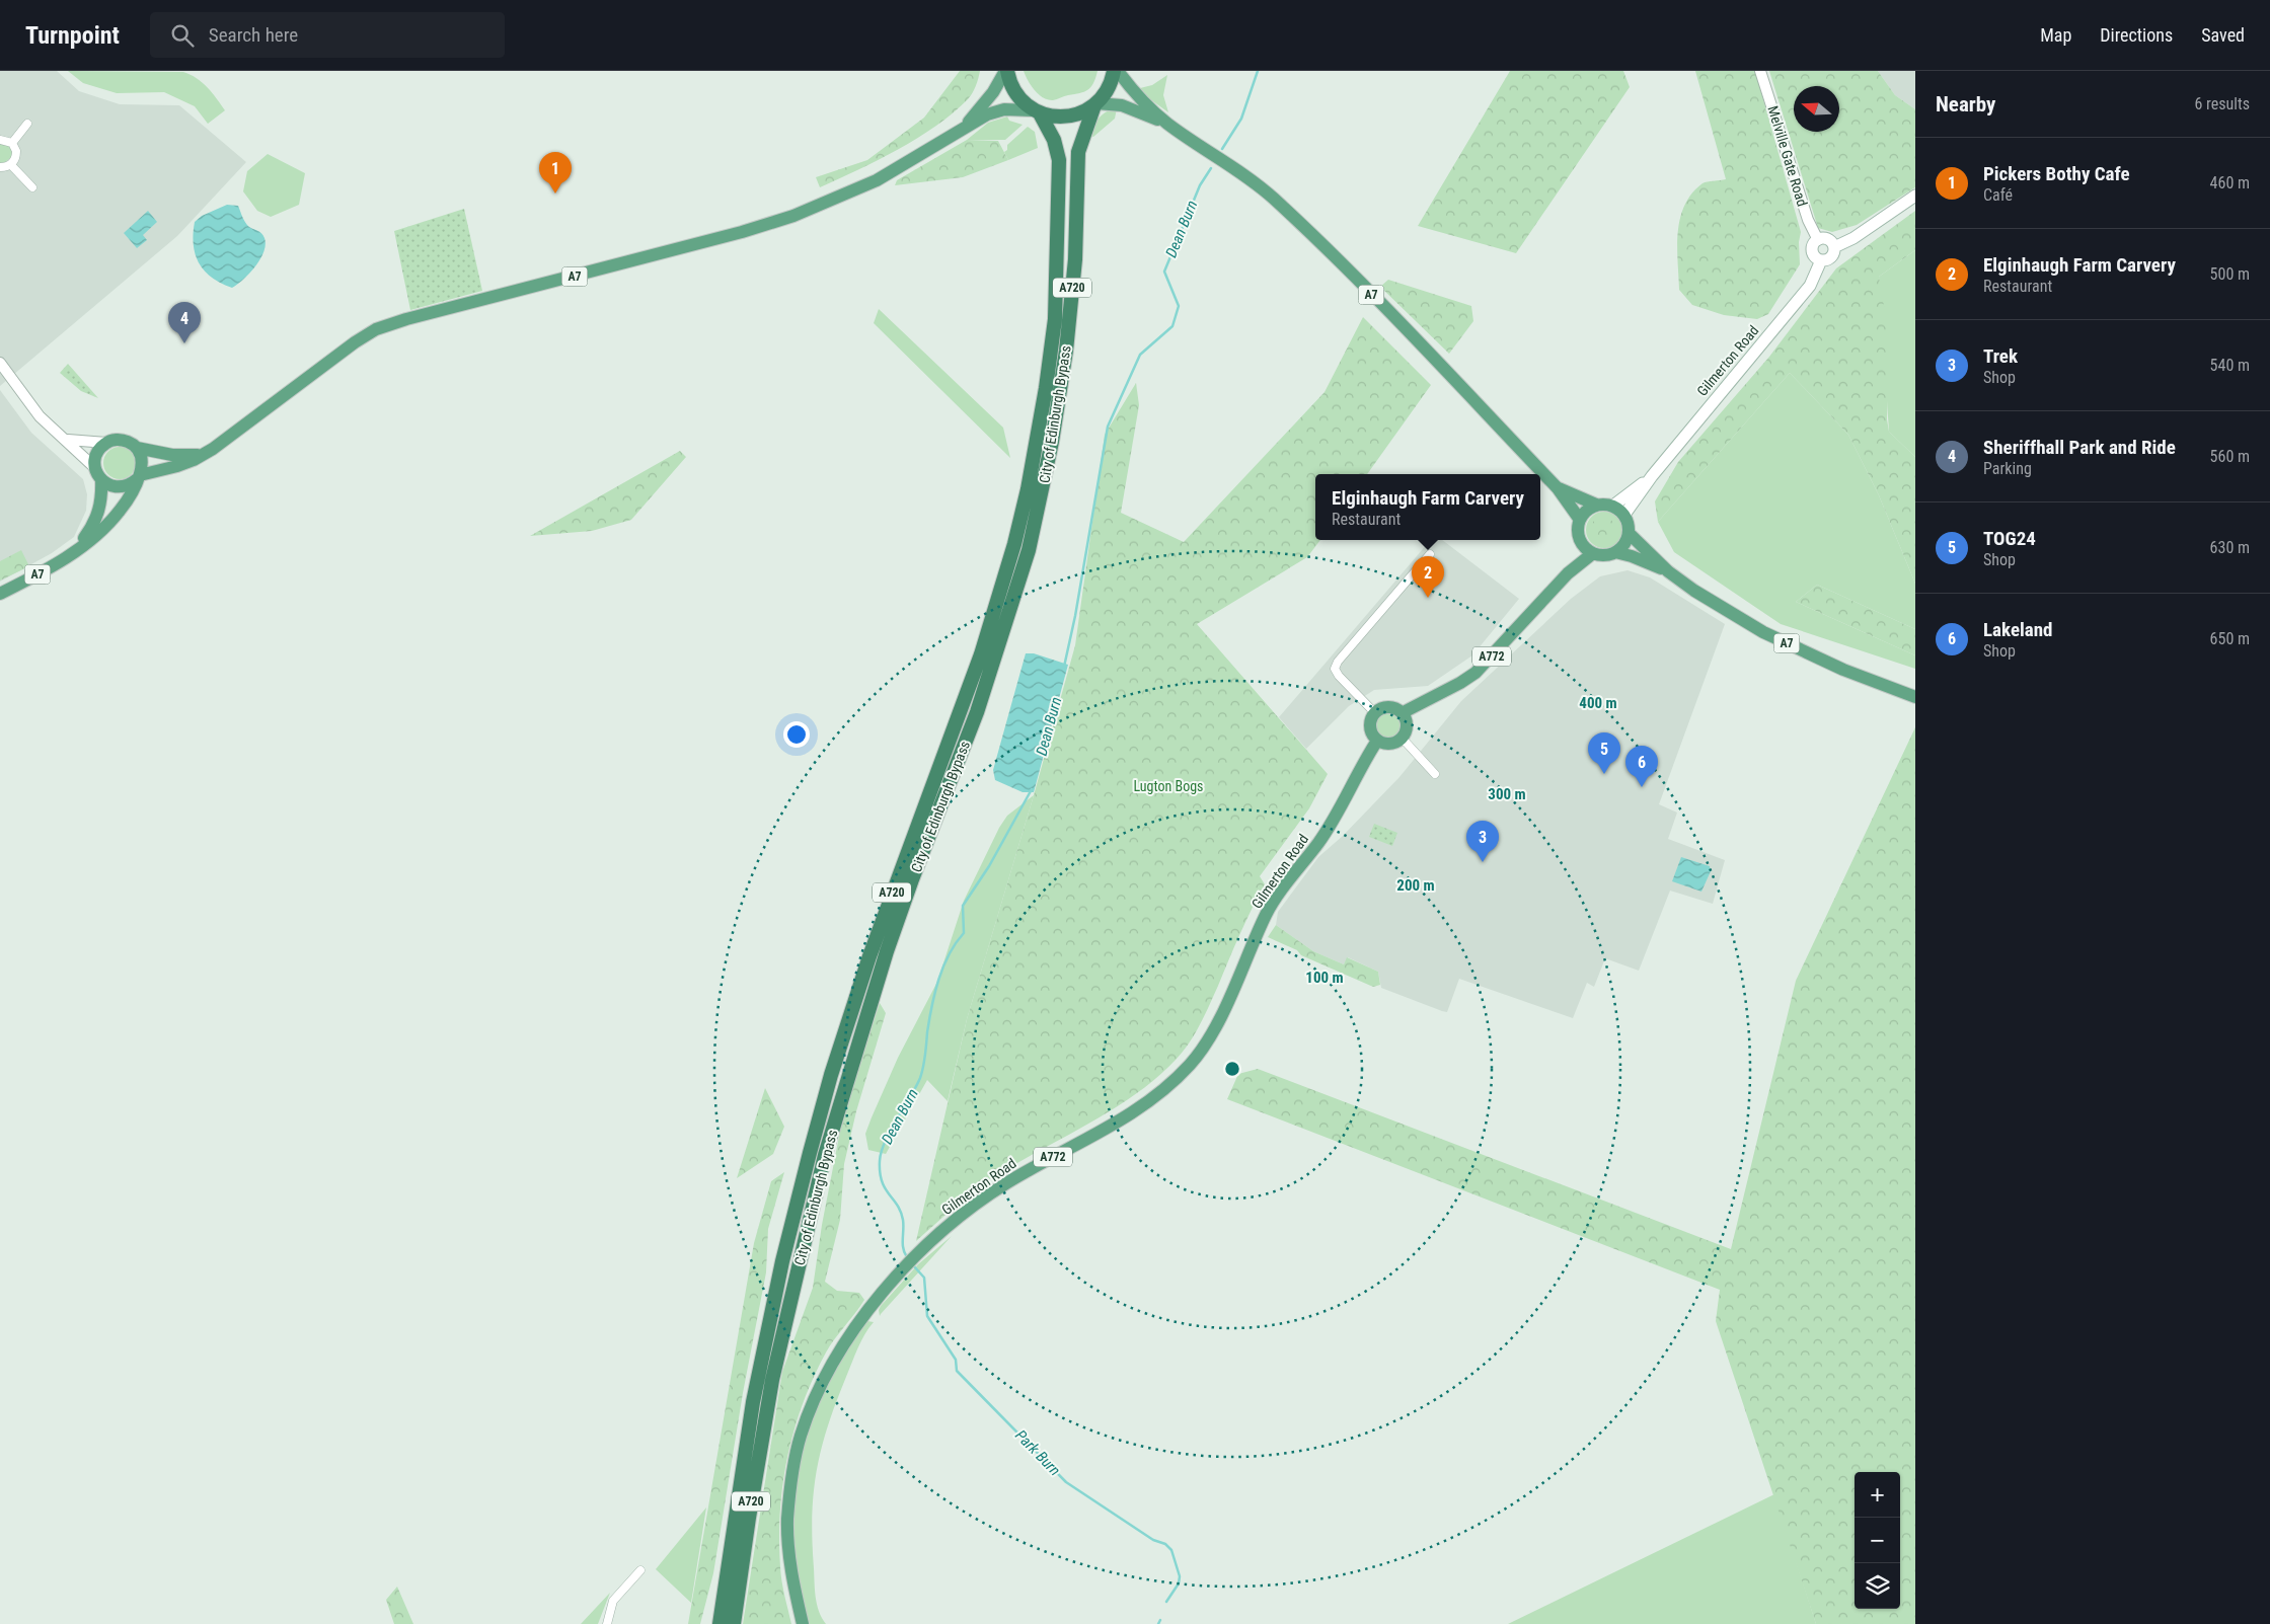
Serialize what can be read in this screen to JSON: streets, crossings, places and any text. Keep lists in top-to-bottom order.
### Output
{
  "streets": {
    "highway": ["A720", "City of Edinburgh Bypass"],
    "main road": ["A7", "Gilmerton Road", "A772"],
    "street": ["Melville Gate Road"]
  },
  "crossings": [
    ["Melville Gate Road", "Gilmerton Road"],
    ["A7", "Gilmerton Road"],
    ["A7", "City of Edinburgh Bypass"],
    ["A7", "A772"],
    ["Gilmerton Road", "A772"]
  ],
  "water": ["Dean Burn", "Park Burn"],
  "parks": ["Lugton Bogs"],
  "north": "left",
  "page": {
    "header": "Turnpoint",
    "search": "Search here",
    "nav": ["Map", "Directions", "Saved"],
    "heading": ["Nearby", "6 results"],
    "list": [
      {
        "mark": "1",
        "name": "Pickers Bothy Cafe",
        "note": "Café",
        "value": "460 m"
      },
      {
        "mark": "2",
        "name": "Elginhaugh Farm Carvery",
        "note": "Restaurant",
        "value": "500 m"
      },
      {
        "mark": "3",
        "name": "Trek",
        "note": "Shop",
        "value": "540 m"
      },
      {
        "mark": "4",
        "name": "Sheriffhall Park and Ride",
        "note": "Parking",
        "value": "560 m"
      },
      {
        "mark": "5",
        "name": "TOG24",
        "note": "Shop",
        "value": "630 m"
      },
      {
        "mark": "6",
        "name": "Lakeland",
        "note": "Shop",
        "value": "650 m"
      }
    ],
    "pins": [
      "1",
      "4",
      "2",
      "5",
      "6",
      "3"
    ],
    "popup": ["Elginhaugh Farm Carvery", "Restaurant"],
    "map_buttons": ["+", "−"]
  },
  "rings": [
    "400 m",
    "300 m",
    "200 m",
    "100 m"
  ]
}
